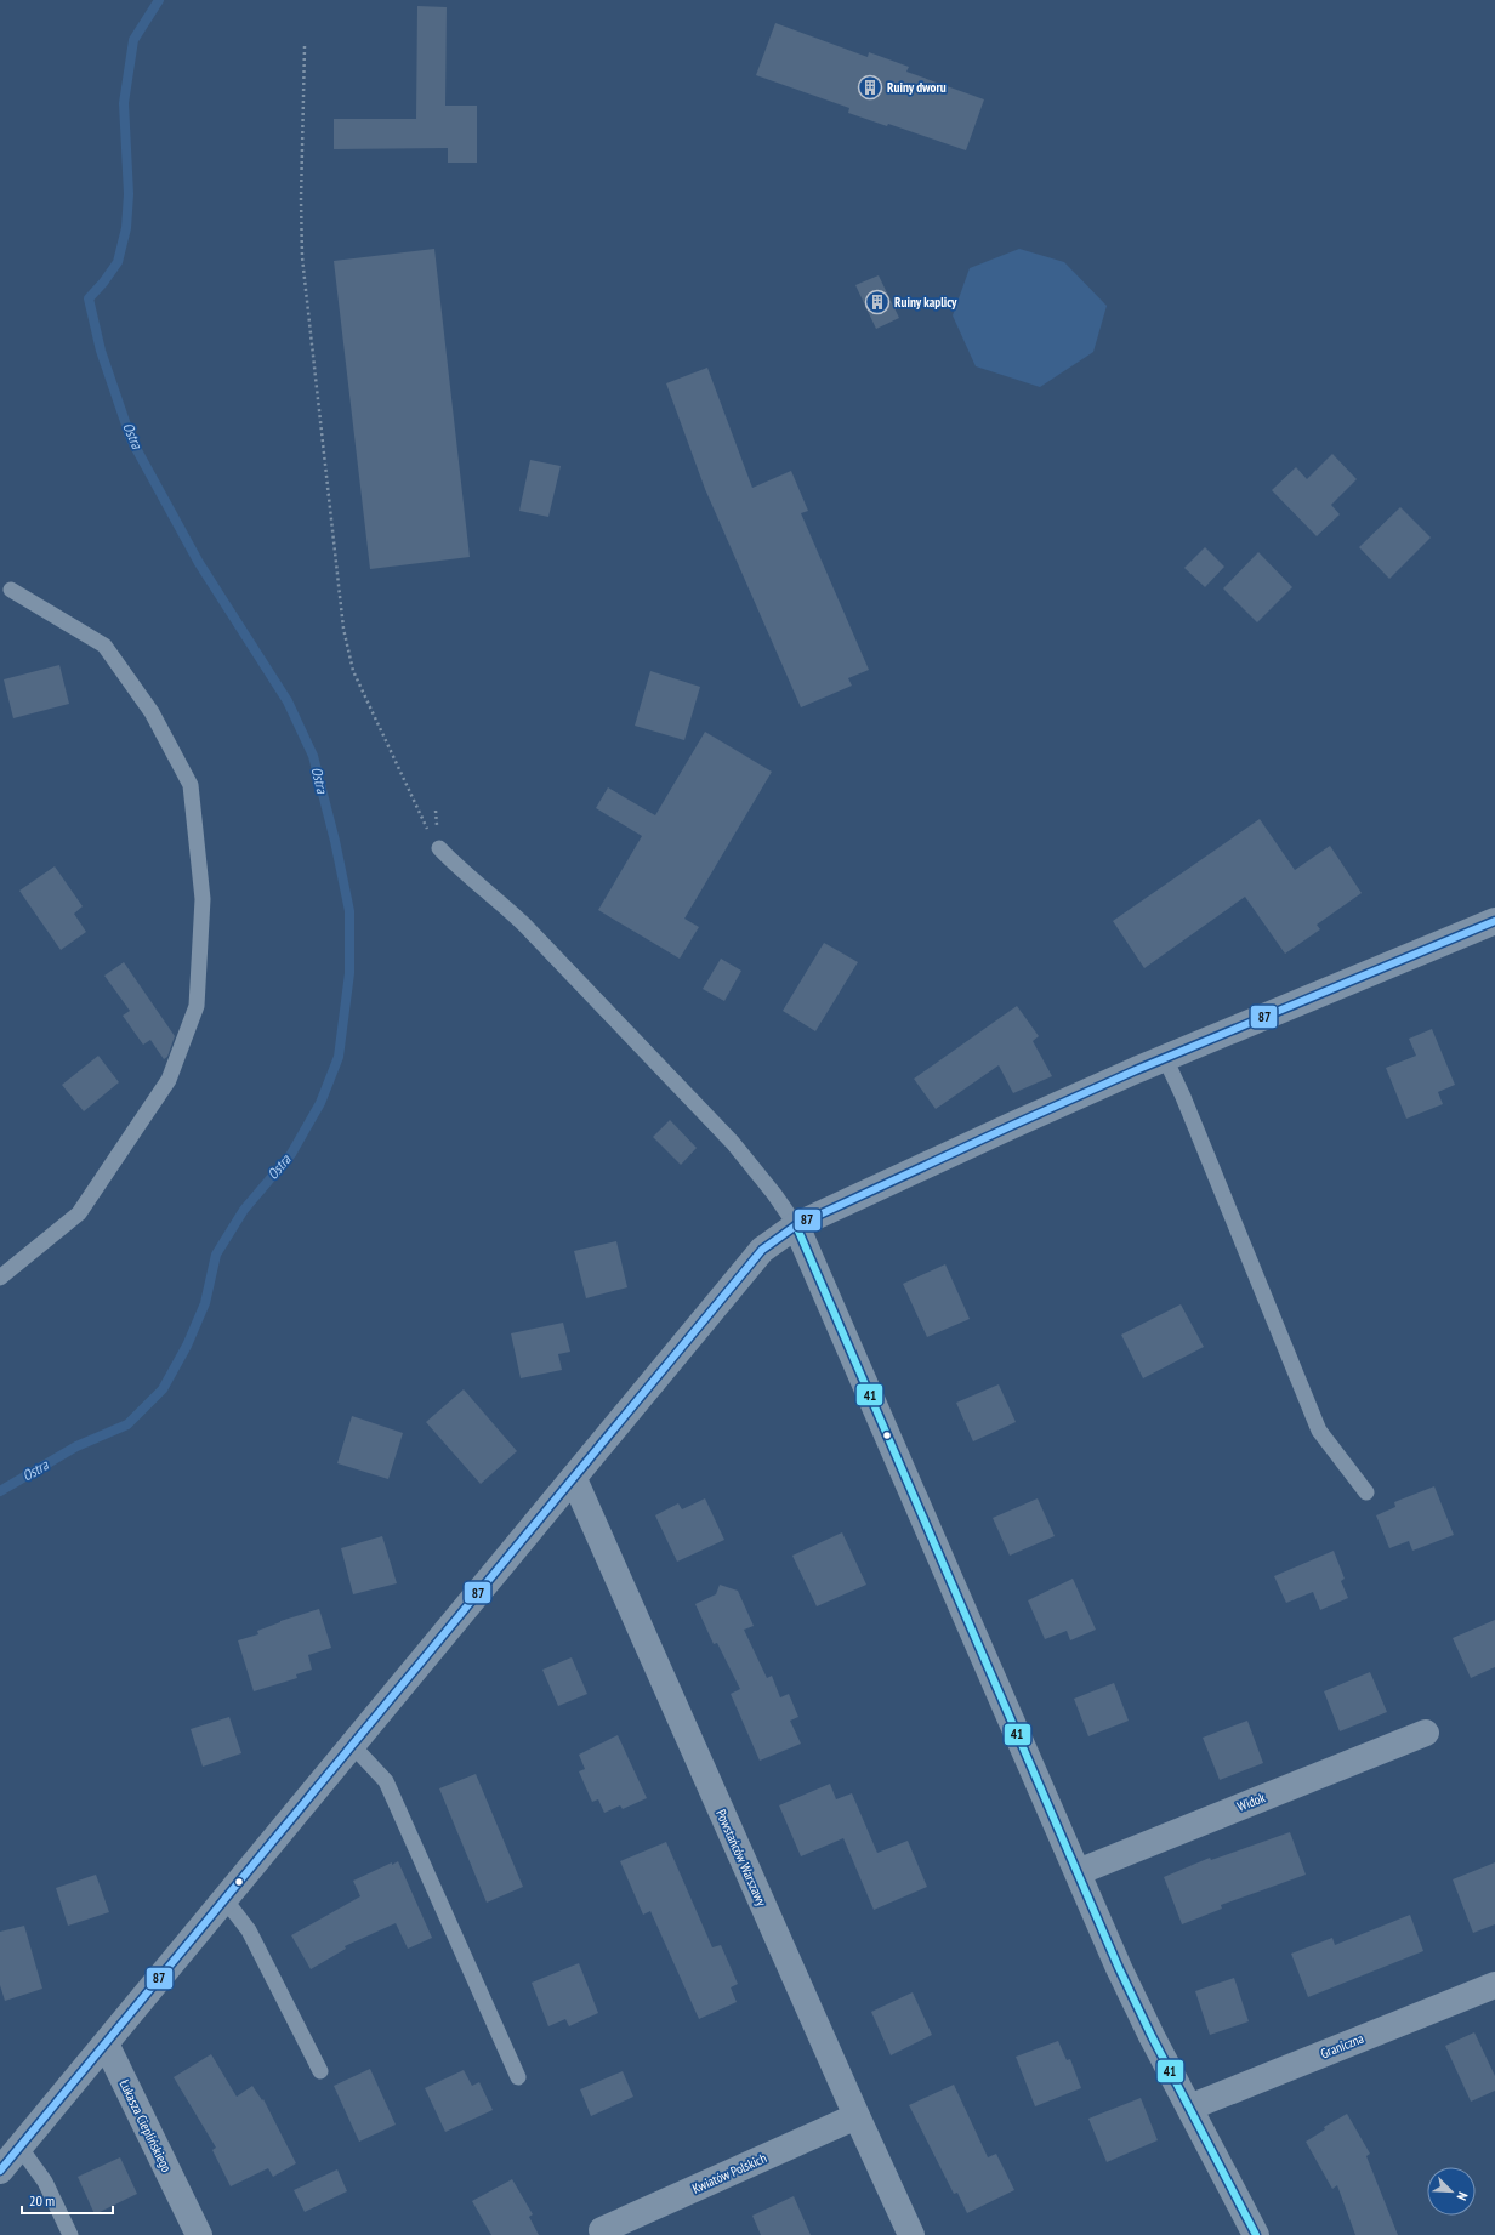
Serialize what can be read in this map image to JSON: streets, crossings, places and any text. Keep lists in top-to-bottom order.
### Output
{
  "streets": {
    "street": [
      "Widok",
      "Powstańców Warszawy",
      "Graniczna",
      "Łukasza Cieplińskiego",
      "Kwiatów Polskich"
    ]
  },
  "crossings": [
    ["Powstańców Warszawy", "Kwiatów Polskich"]
  ],
  "water": ["Ostra"],
  "places": {
    "building": ["Ruiny dworu", "Ruiny kaplicy"]
  },
  "lines": ["transit line 87", "transit line 41"],
  "scale_bar": "20 m",
  "north": "bottom right"
}
